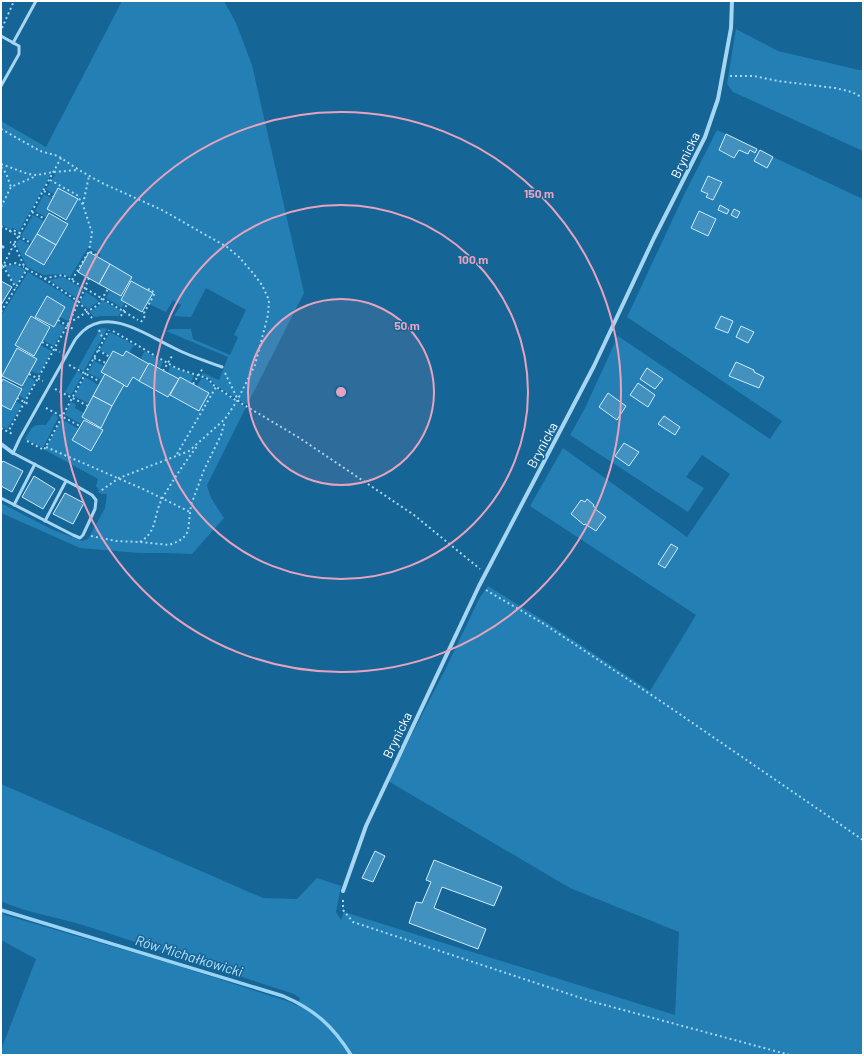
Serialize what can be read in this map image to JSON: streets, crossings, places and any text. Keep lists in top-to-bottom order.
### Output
{
  "streets": {
    "street": ["Brynicka"]
  },
  "water": ["Rów Michałkowicki"],
  "rings": ["150 m", "100 m", "50 m"]
}
